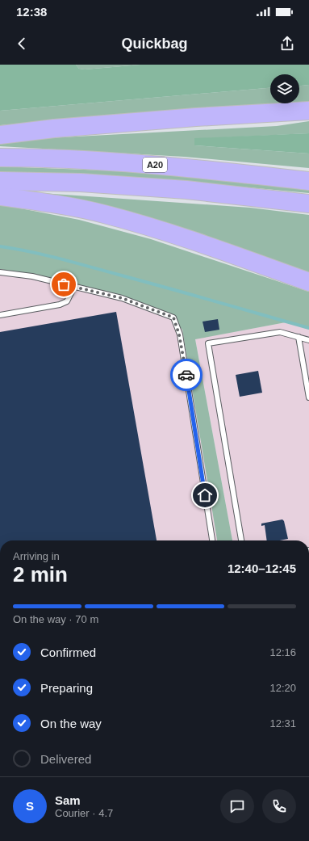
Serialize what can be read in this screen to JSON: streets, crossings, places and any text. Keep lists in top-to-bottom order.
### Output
{
  "streets": {
    "highway": ["A20"]
  },
  "page": {
    "status": "12:38",
    "header": "Quickbag",
    "heading": ["2 min", "Arriving in", "12:40–12:45"],
    "panel": ["Sam", "Courier · 4.7"],
    "bar": "On the way · 70 m",
    "list": [
      ["Confirmed", "12:16"],
      ["Preparing", "12:20"],
      ["On the way", "12:31"],
      "Delivered"
    ],
    "round": "S"
  }
}
